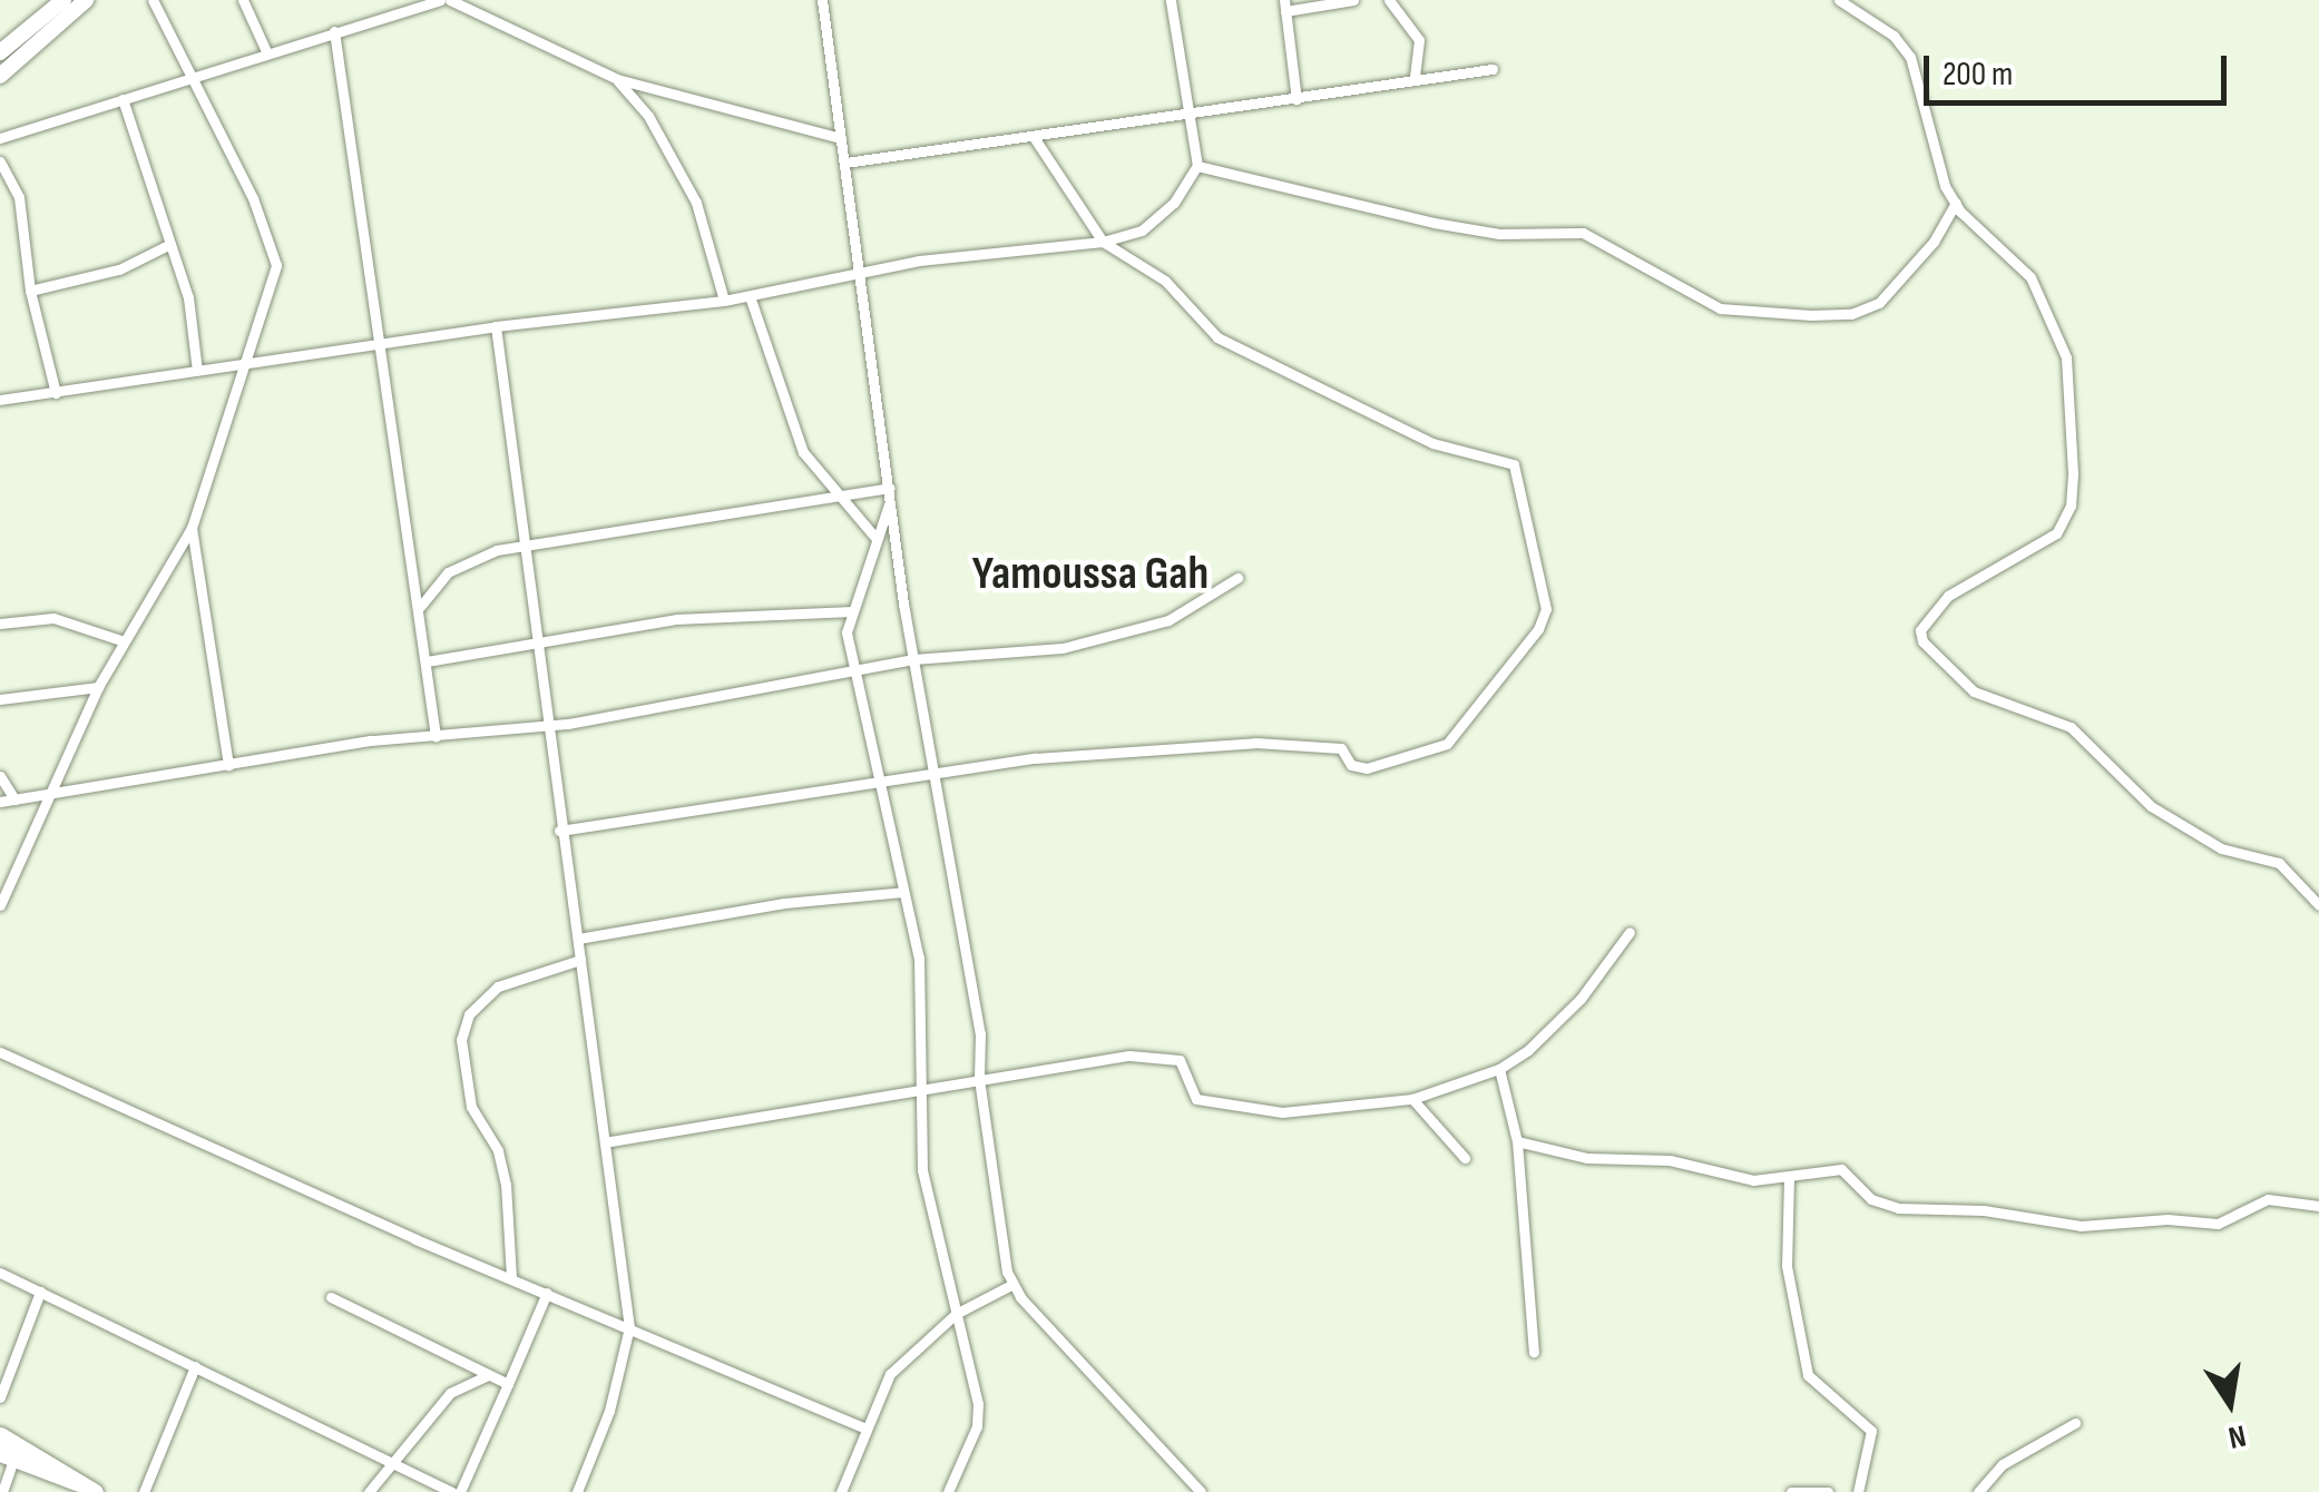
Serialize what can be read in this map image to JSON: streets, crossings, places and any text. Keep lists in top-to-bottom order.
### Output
{
  "districts": ["Yamoussa Gah"],
  "scale_bar": "200 m",
  "north": "bottom"
}
